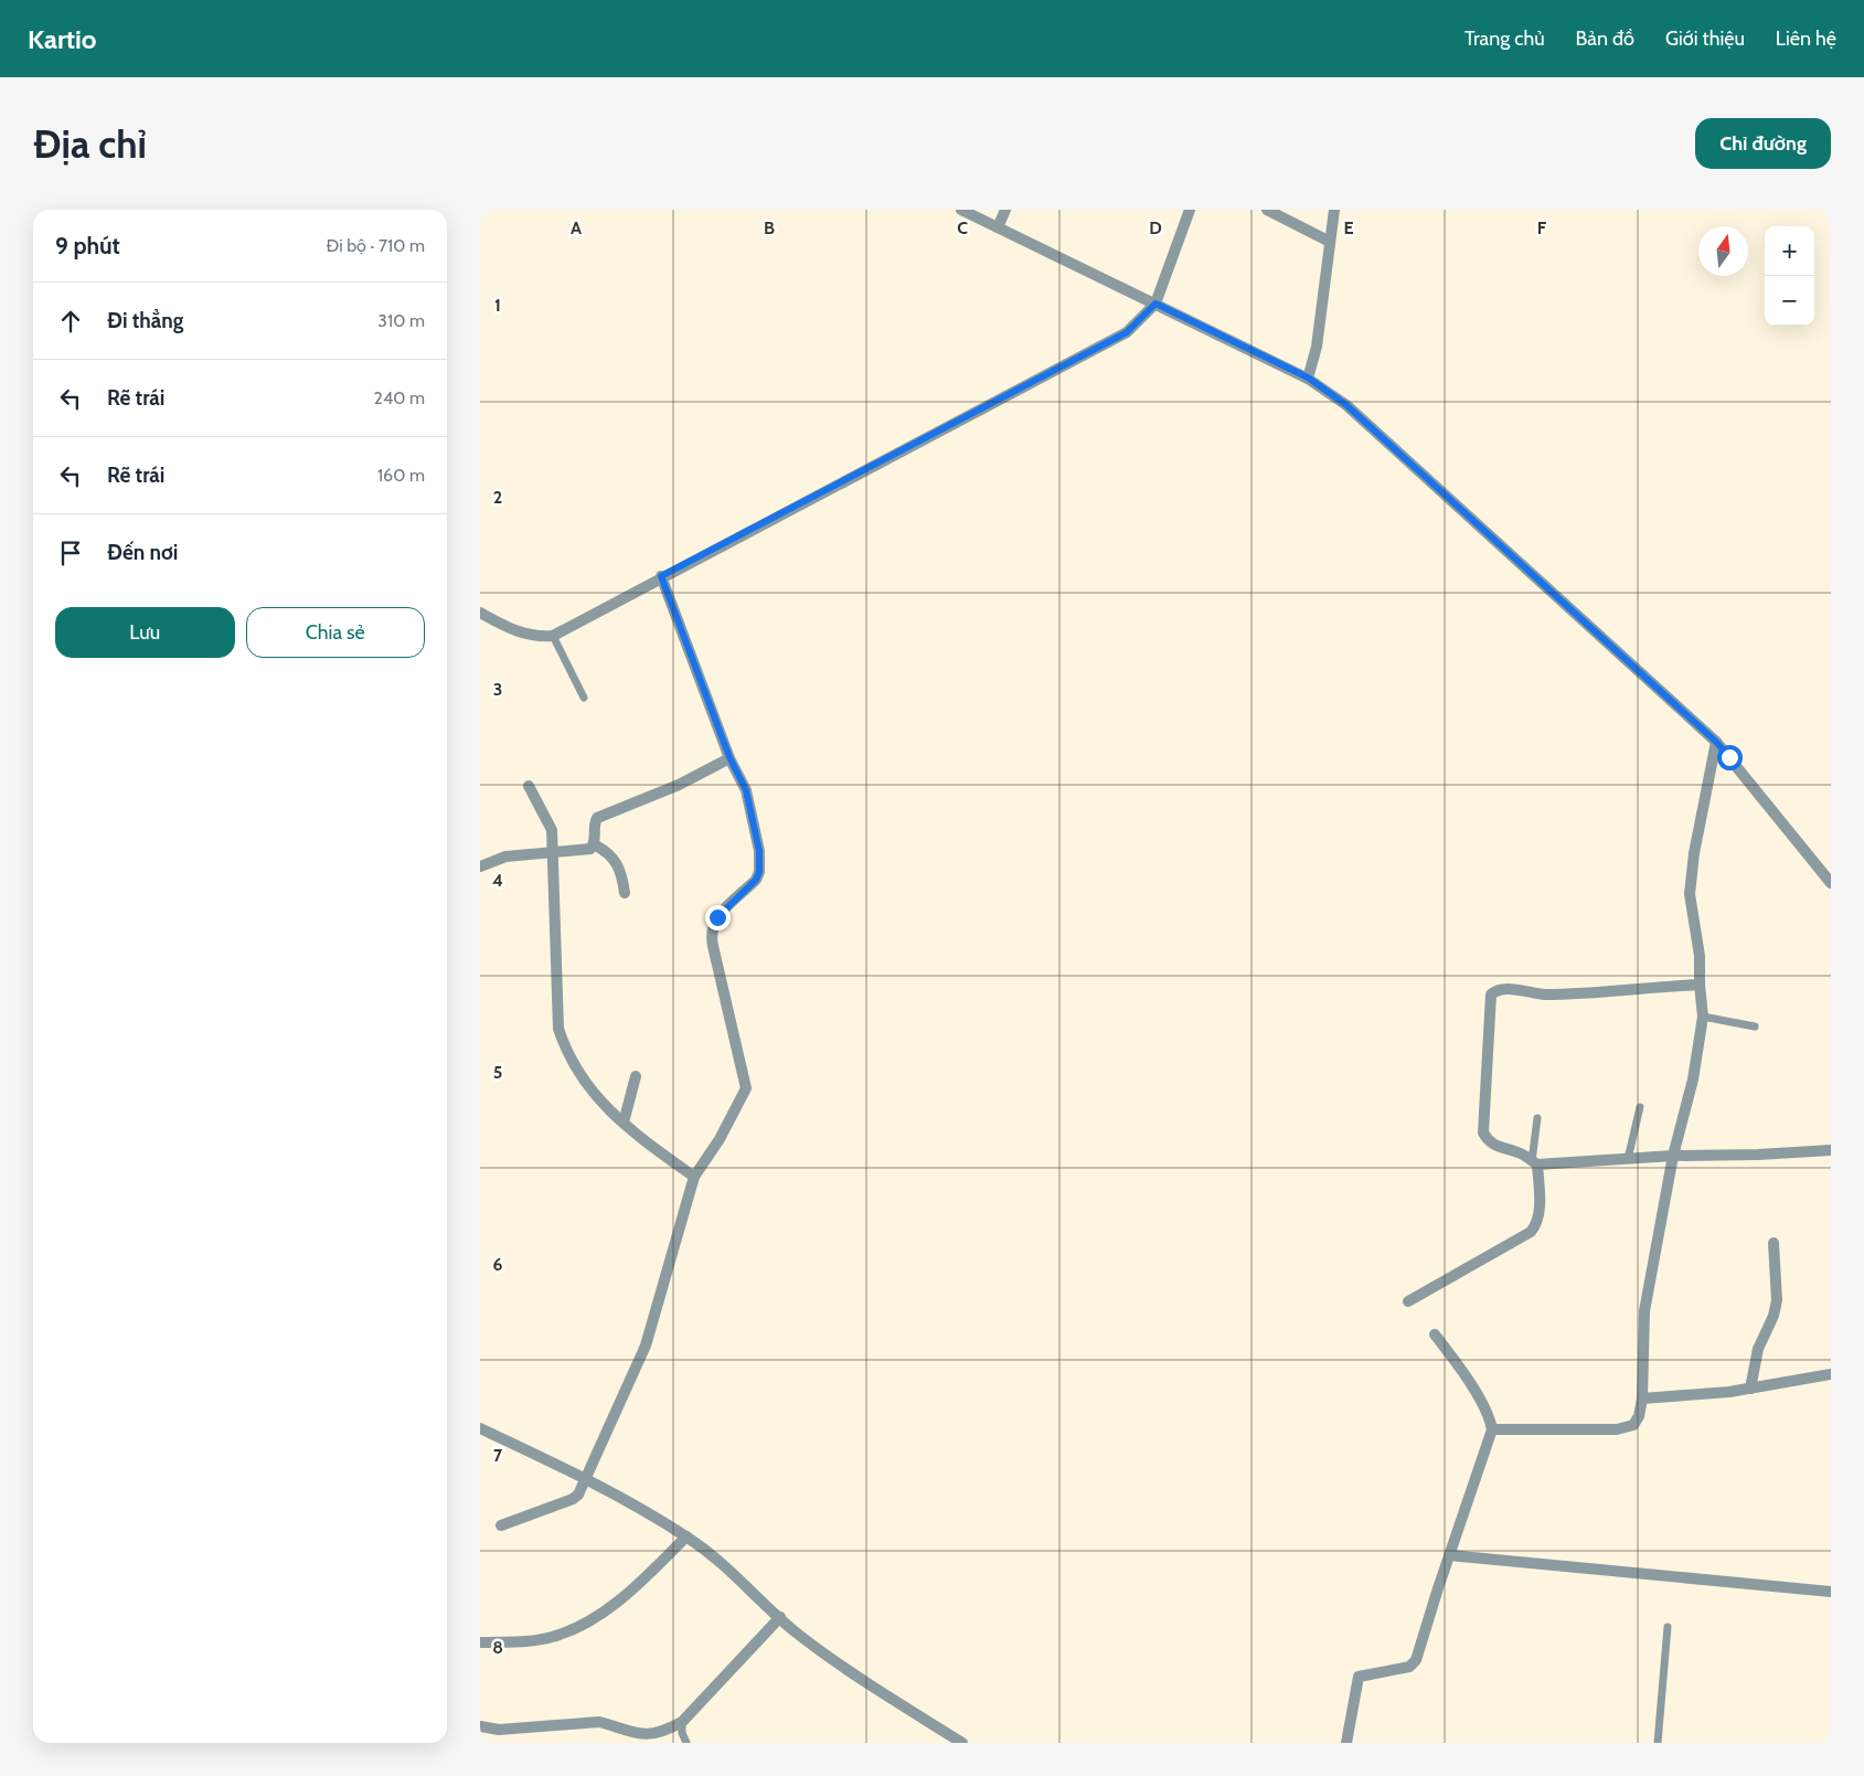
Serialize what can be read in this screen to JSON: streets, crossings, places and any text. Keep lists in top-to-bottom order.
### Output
{
  "north": "top",
  "page": {
    "header": "Kartio",
    "nav": [
      "Trang chủ",
      "Bản đồ",
      "Giới thiệu",
      "Liên hệ"
    ],
    "buttons": [
      "Chỉ đường",
      ["Lưu", "Chia sẻ"]
    ],
    "title": "Địa chỉ",
    "heading": ["9 phút", "Đi bộ · 710 m"],
    "map_buttons": ["+", "−"],
    "list": [
      ["Đi thẳng", "310 m"],
      ["Rẽ trái", "240 m"],
      ["Rẽ trái", "160 m"],
      "Đến nơi"
    ]
  },
  "grid": {
    "columns": [
      "A",
      "B",
      "C",
      "D",
      "E",
      "F"
    ],
    "rows": [
      "1",
      "2",
      "3",
      "4",
      "5",
      "6",
      "7",
      "8"
    ]
  }
}
